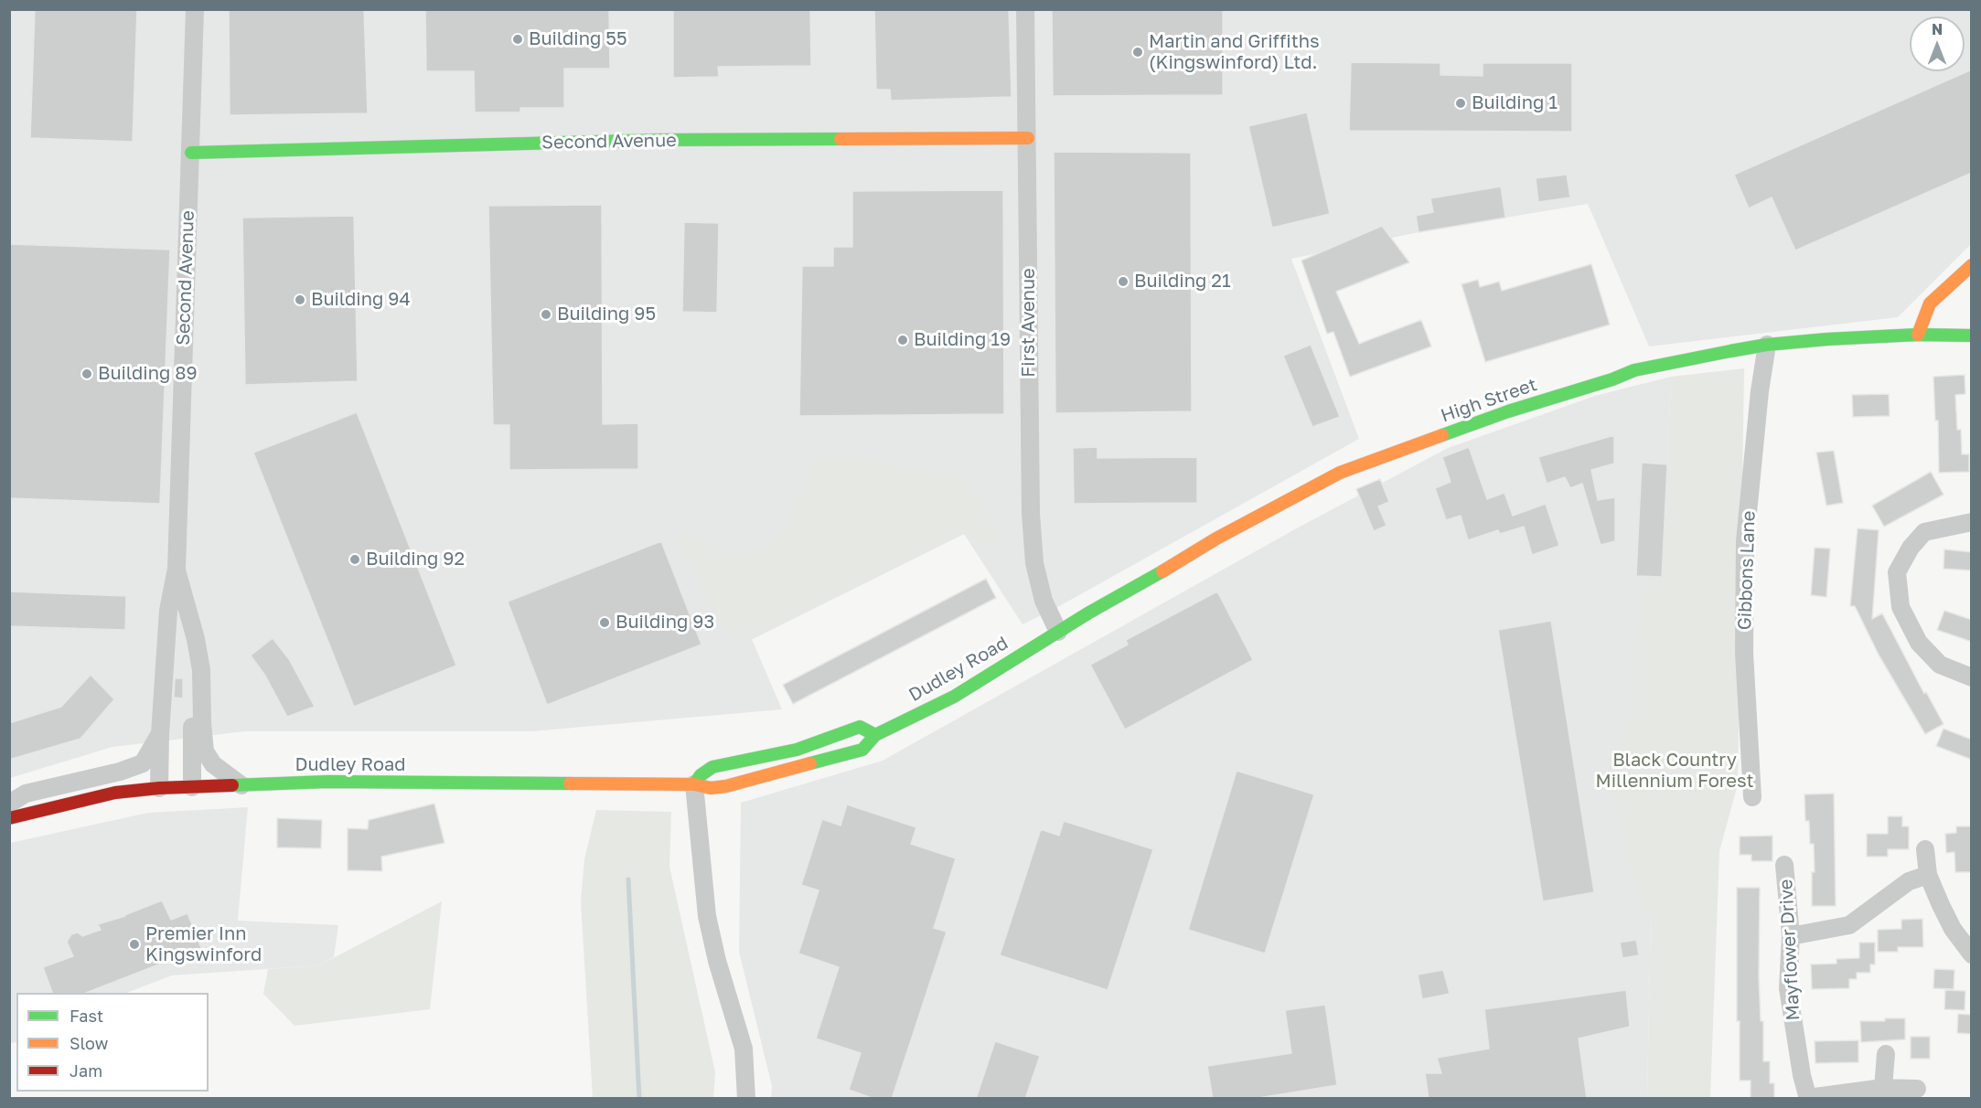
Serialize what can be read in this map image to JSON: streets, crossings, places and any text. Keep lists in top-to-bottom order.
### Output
{
  "streets": {
    "main road": ["Second Avenue", "High Street", "Dudley Road"],
    "street": ["First Avenue", "Gibbons Lane", "Mayflower Drive"]
  },
  "crossings": [
    ["Second Avenue", "First Avenue"],
    ["Second Avenue", "Dudley Road"],
    ["First Avenue", "High Street"],
    ["First Avenue", "Dudley Road"],
    ["High Street", "Gibbons Lane"],
    ["High Street", "Dudley Road"]
  ],
  "parks": ["Black Country Millennium Forest"],
  "places": [
    "Building 55",
    "Martin and Griffiths (Kingswinford) Ltd.",
    "Building 1",
    "Building 21",
    "Building 94",
    "Building 95",
    "Building 19",
    "Building 89",
    "Building 92",
    "Building 93",
    "Premier Inn Kingswinford"
  ],
  "legend": ["Fast", "Slow", "Jam"],
  "north": "top"
}
